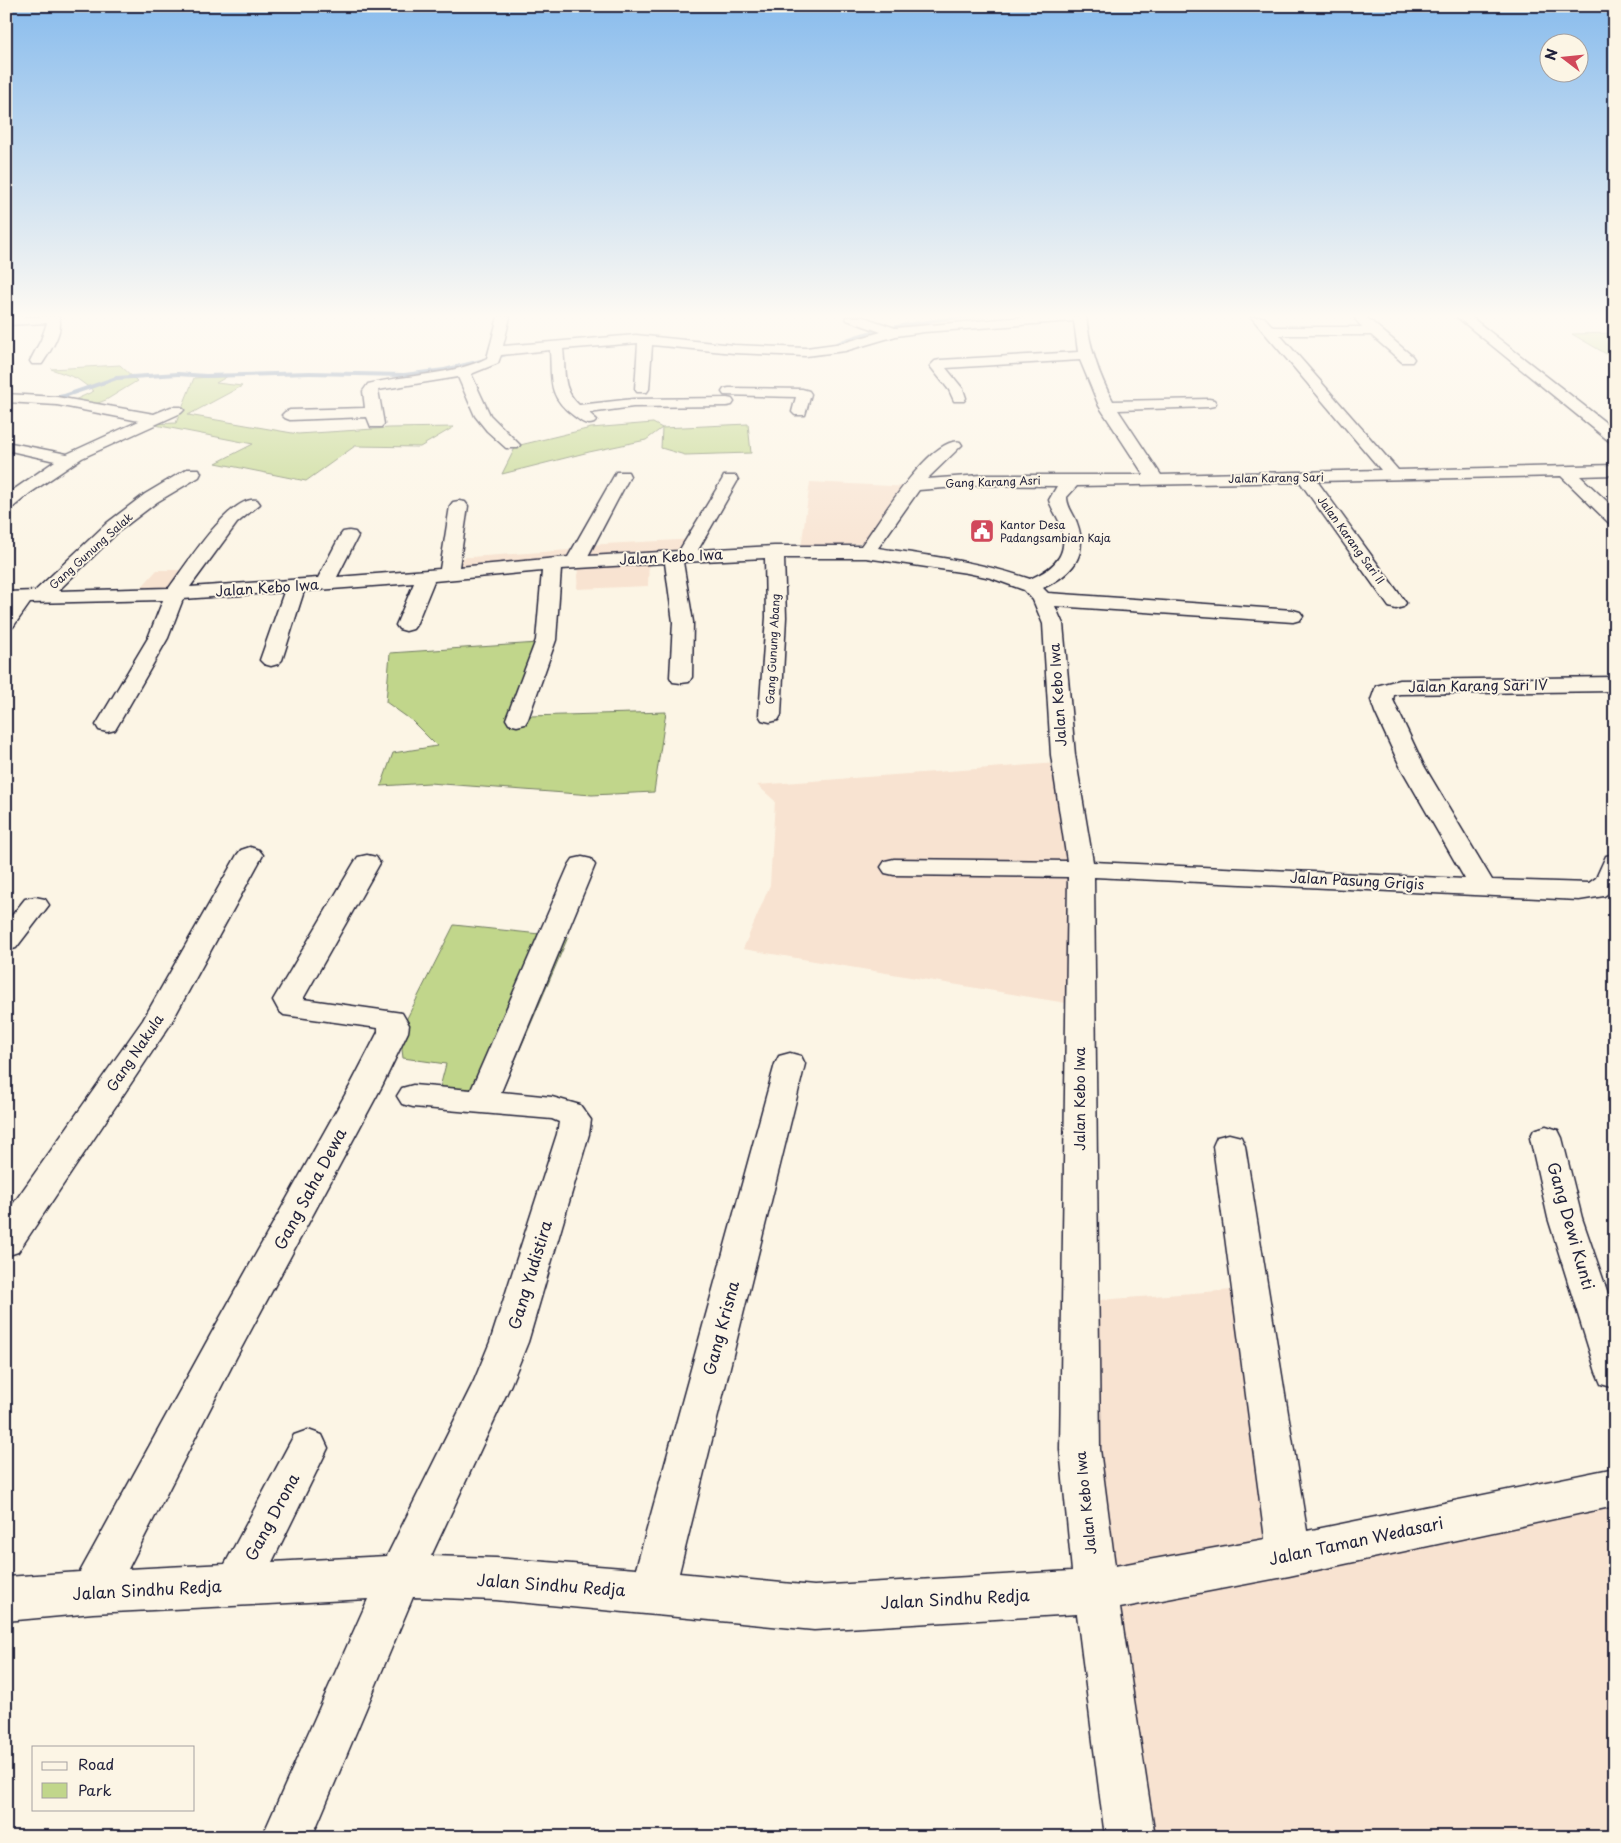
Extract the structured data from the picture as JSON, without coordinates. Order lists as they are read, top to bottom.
{
  "streets": {
    "street": [
      "Jalan Karang Sari",
      "Gang Karang Asri",
      "Jalan Karang Sari II",
      "Gang Gunung Salak",
      "Jalan Kebo Iwa",
      "Gang Gunung Abang",
      "Jalan Karang Sari IV",
      "Jalan Pasung Grigis",
      "Gang Nakula",
      "Gang Saha Dewa",
      "Gang Dewi Kunti",
      "Gang Yudistira",
      "Gang Krisna",
      "Gang Drona",
      "Jalan Taman Wedasari",
      "Jalan Sindhu Redja"
    ]
  },
  "crossings": [
    ["Jalan Karang Sari", "Gang Karang Asri"],
    ["Jalan Karang Sari", "Jalan Karang Sari II"],
    ["Gang Karang Asri", "Jalan Kebo Iwa"],
    ["Gang Gunung Salak", "Jalan Kebo Iwa"],
    ["Jalan Kebo Iwa", "Gang Gunung Abang"],
    ["Jalan Kebo Iwa", "Jalan Pasung Grigis"],
    ["Jalan Kebo Iwa", "Jalan Taman Wedasari"],
    ["Jalan Kebo Iwa", "Jalan Sindhu Redja"],
    ["Jalan Karang Sari IV", "Jalan Pasung Grigis"],
    ["Gang Saha Dewa", "Jalan Sindhu Redja"],
    ["Gang Yudistira", "Jalan Sindhu Redja"],
    ["Gang Krisna", "Jalan Sindhu Redja"],
    ["Gang Drona", "Jalan Sindhu Redja"],
    ["Jalan Taman Wedasari", "Jalan Sindhu Redja"]
  ],
  "places": {
    "public building": ["Kantor Desa Padangsambian Kaja"]
  },
  "legend": ["Road", "Park"],
  "north": "left"
}
